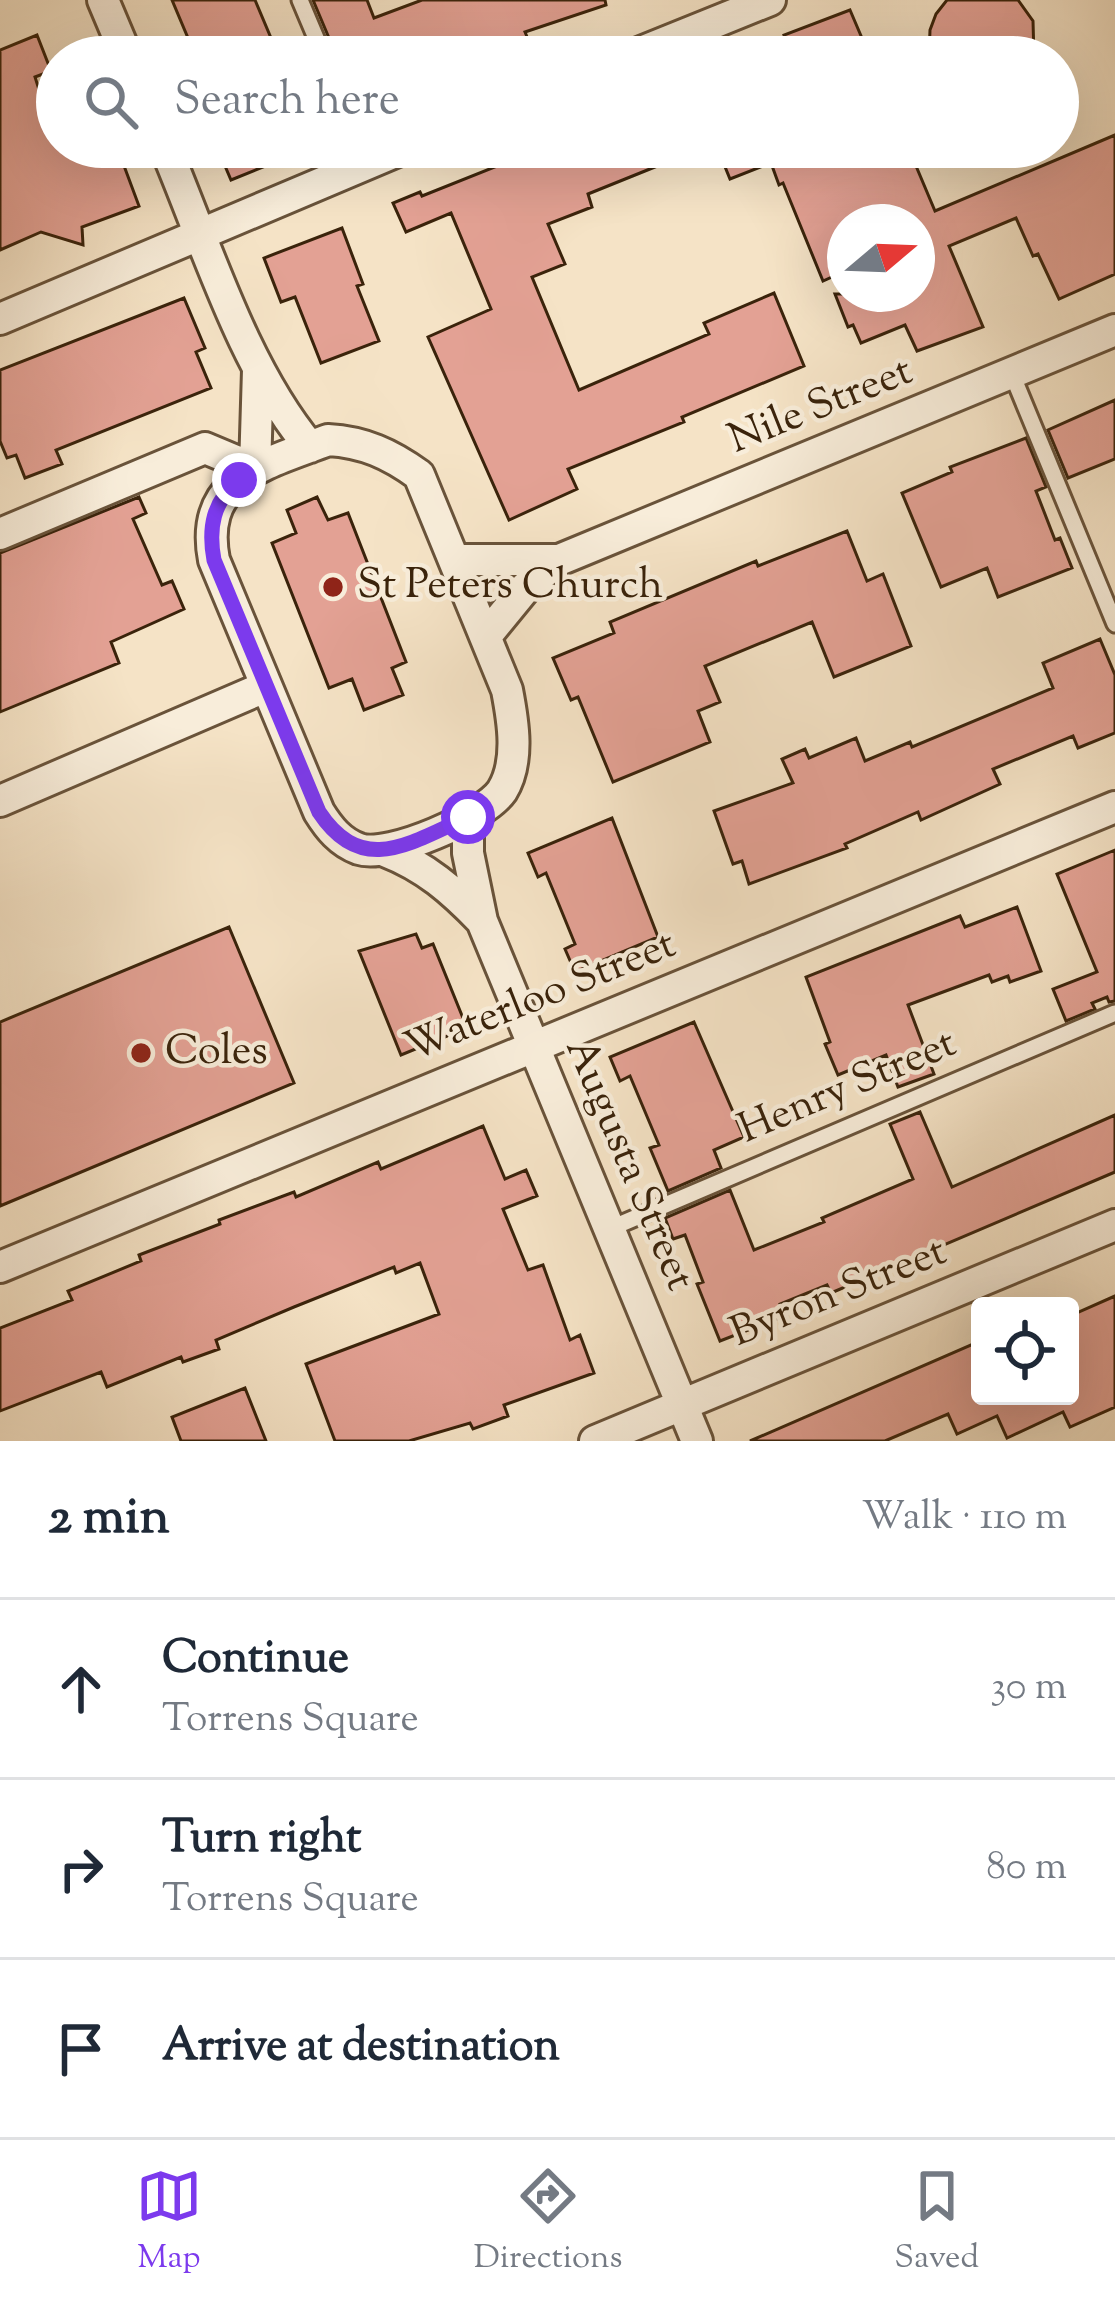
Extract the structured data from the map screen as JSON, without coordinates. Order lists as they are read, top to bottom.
{
  "streets": {
    "street": [
      "Nile Street",
      "Waterloo Street",
      "Augusta Street",
      "Byron Street"
    ],
    "lane": ["Henry Street"]
  },
  "crossings": [
    ["Waterloo Street", "Augusta Street"],
    ["Henry Street", "Augusta Street"],
    ["Augusta Street", "Byron Street"]
  ],
  "places": ["St Peters Church", "Coles"],
  "north": "right",
  "page": {
    "search": "Search here",
    "heading": ["2 min", "Walk · 110 m"],
    "list": [
      ["Continue", "Torrens Square", "30 m"],
      ["Turn right", "Torrens Square", "80 m"],
      "Arrive at destination"
    ],
    "nav": ["Map", "Directions", "Saved"]
  }
}
